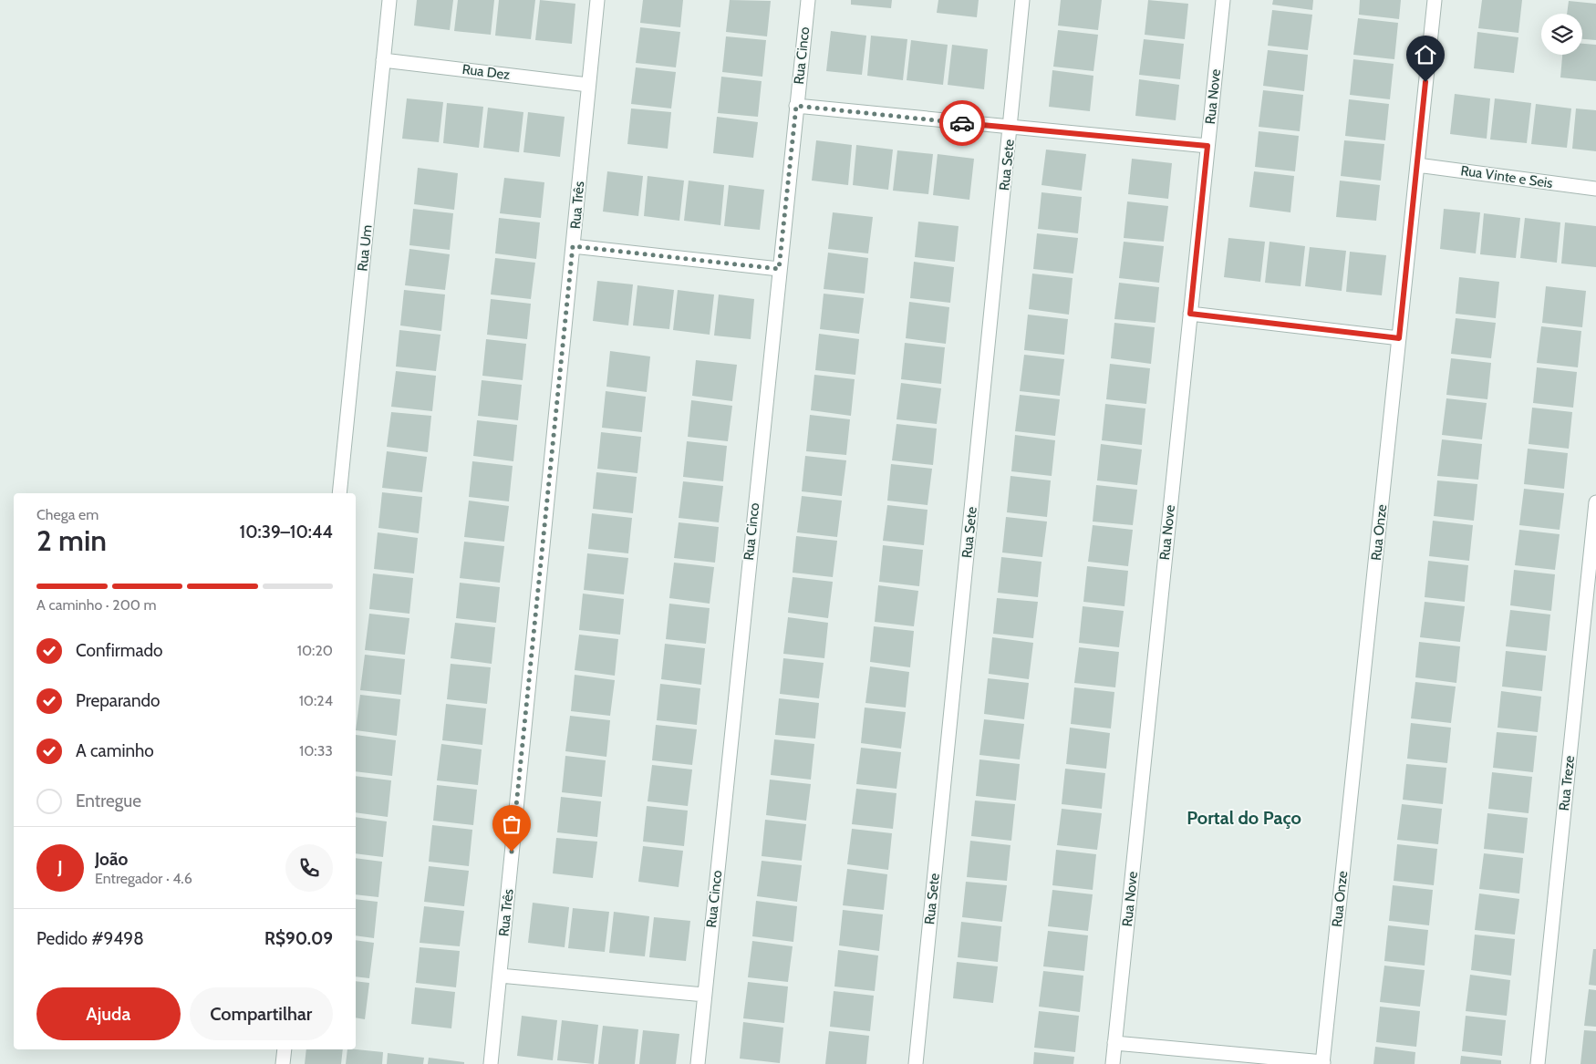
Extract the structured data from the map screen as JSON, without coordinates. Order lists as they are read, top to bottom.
{
  "streets": {
    "street": [
      "Rua Cinco",
      "Rua Dez",
      "Rua Nove",
      "Rua Sete",
      "Rua Vinte e Seis",
      "Rua Três",
      "Rua Um",
      "Rua Onze",
      "Rua Treze"
    ]
  },
  "crossings": [
    ["Rua Dez", "Rua Três"],
    ["Rua Dez", "Rua Um"],
    ["Rua Vinte e Seis", "Rua Onze"]
  ],
  "districts": ["Portal do Paço"],
  "page": {
    "heading": ["2 min", "Chega em", "10:39–10:44"],
    "panel": [
      "João",
      "Entregador · 4.6",
      "Pedido #9498",
      "R$90.09"
    ],
    "bar": "A caminho · 200 m",
    "list": [
      ["Confirmado", "10:20"],
      ["Preparando", "10:24"],
      ["A caminho", "10:33"],
      "Entregue"
    ],
    "round": "J",
    "buttons": ["Ajuda", "Compartilhar"]
  }
}
